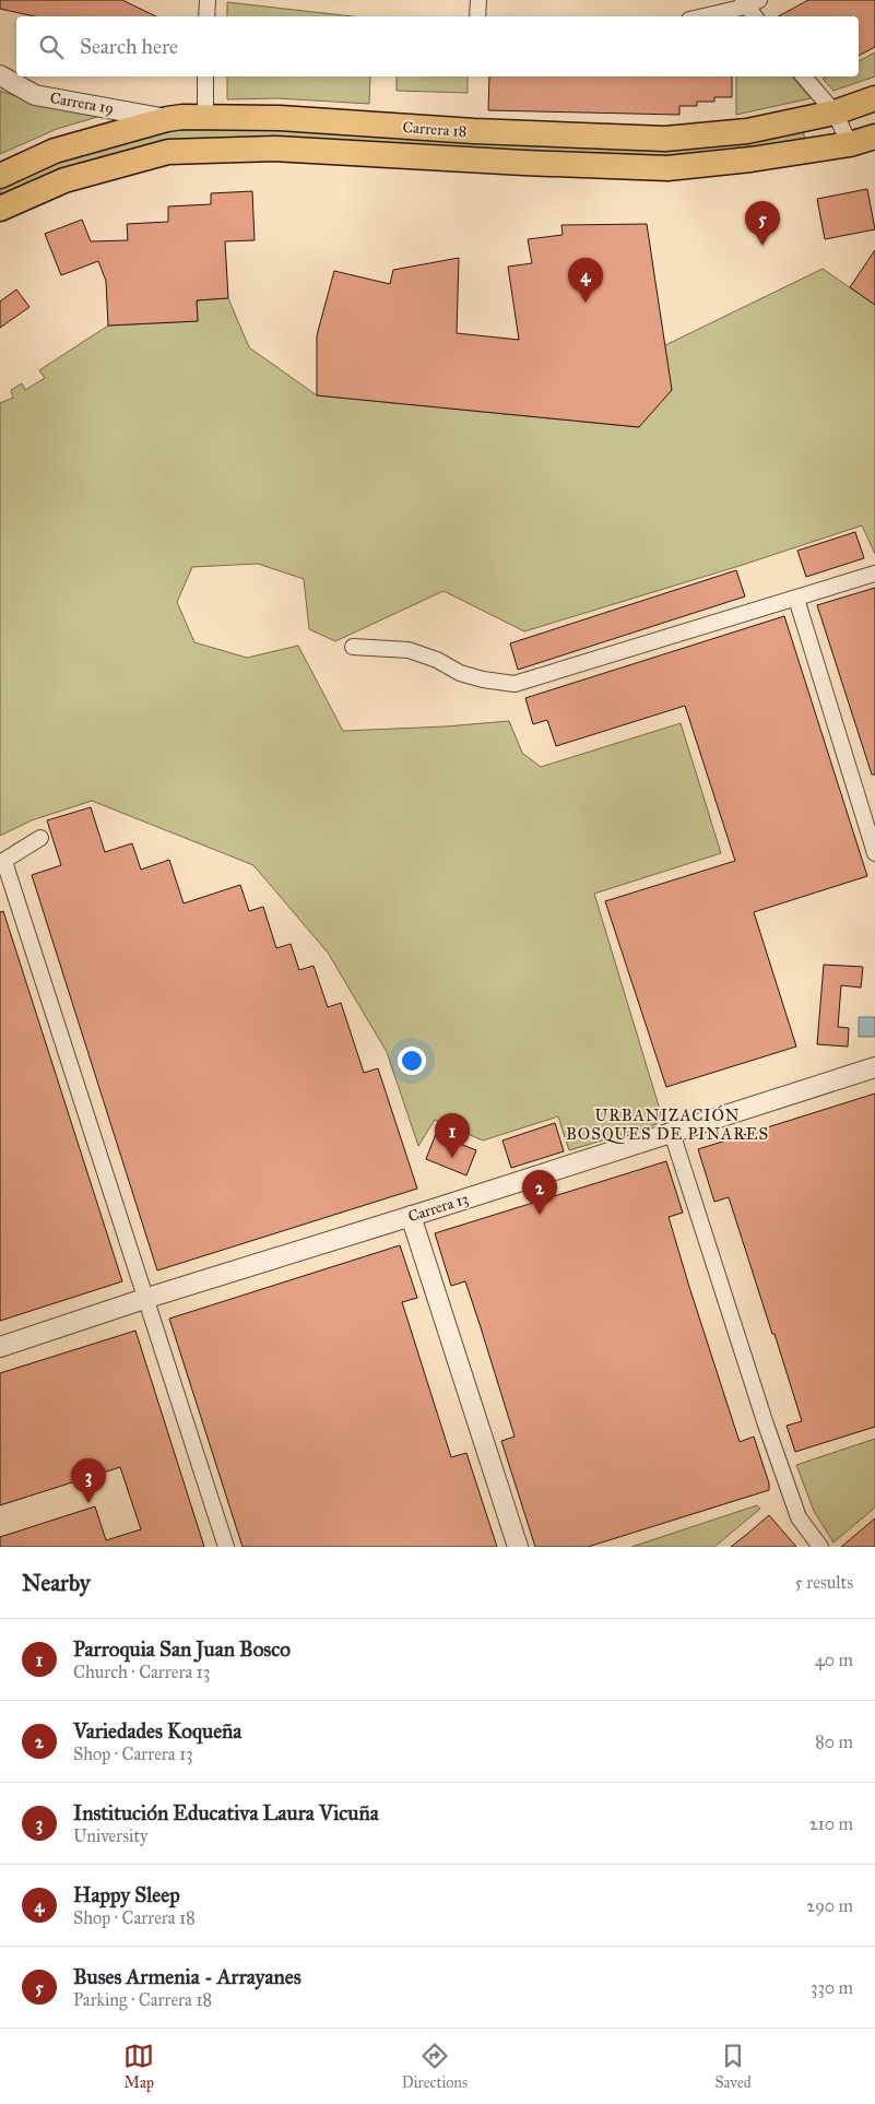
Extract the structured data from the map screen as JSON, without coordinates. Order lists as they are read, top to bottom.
{
  "streets": {
    "main road": ["Carrera 18"],
    "street": ["Carrera 19", "Carrera 13"]
  },
  "crossings": [
    ["Carrera 19", "Carrera 18"]
  ],
  "districts": ["URBANIZACIÓN BOSQUES DE PINARES"],
  "page": {
    "search": "Search here",
    "pins": [
      "5",
      "4",
      "1",
      "2",
      "3"
    ],
    "heading": ["Nearby", "5 results"],
    "list": [
      {
        "mark": "1",
        "name": "Parroquia San Juan Bosco",
        "note": "Church · Carrera 13",
        "value": "40 m"
      },
      {
        "mark": "2",
        "name": "Variedades Koqueña",
        "note": "Shop · Carrera 13",
        "value": "80 m"
      },
      {
        "mark": "3",
        "name": "Institución Educativa Laura Vicuña",
        "note": "University",
        "value": "210 m"
      },
      {
        "mark": "4",
        "name": "Happy Sleep",
        "note": "Shop · Carrera 18",
        "value": "290 m"
      },
      {
        "mark": "5",
        "name": "Buses Armenia - Arrayanes",
        "note": "Parking · Carrera 18",
        "value": "330 m"
      }
    ],
    "nav": ["Map", "Directions", "Saved"]
  }
}
